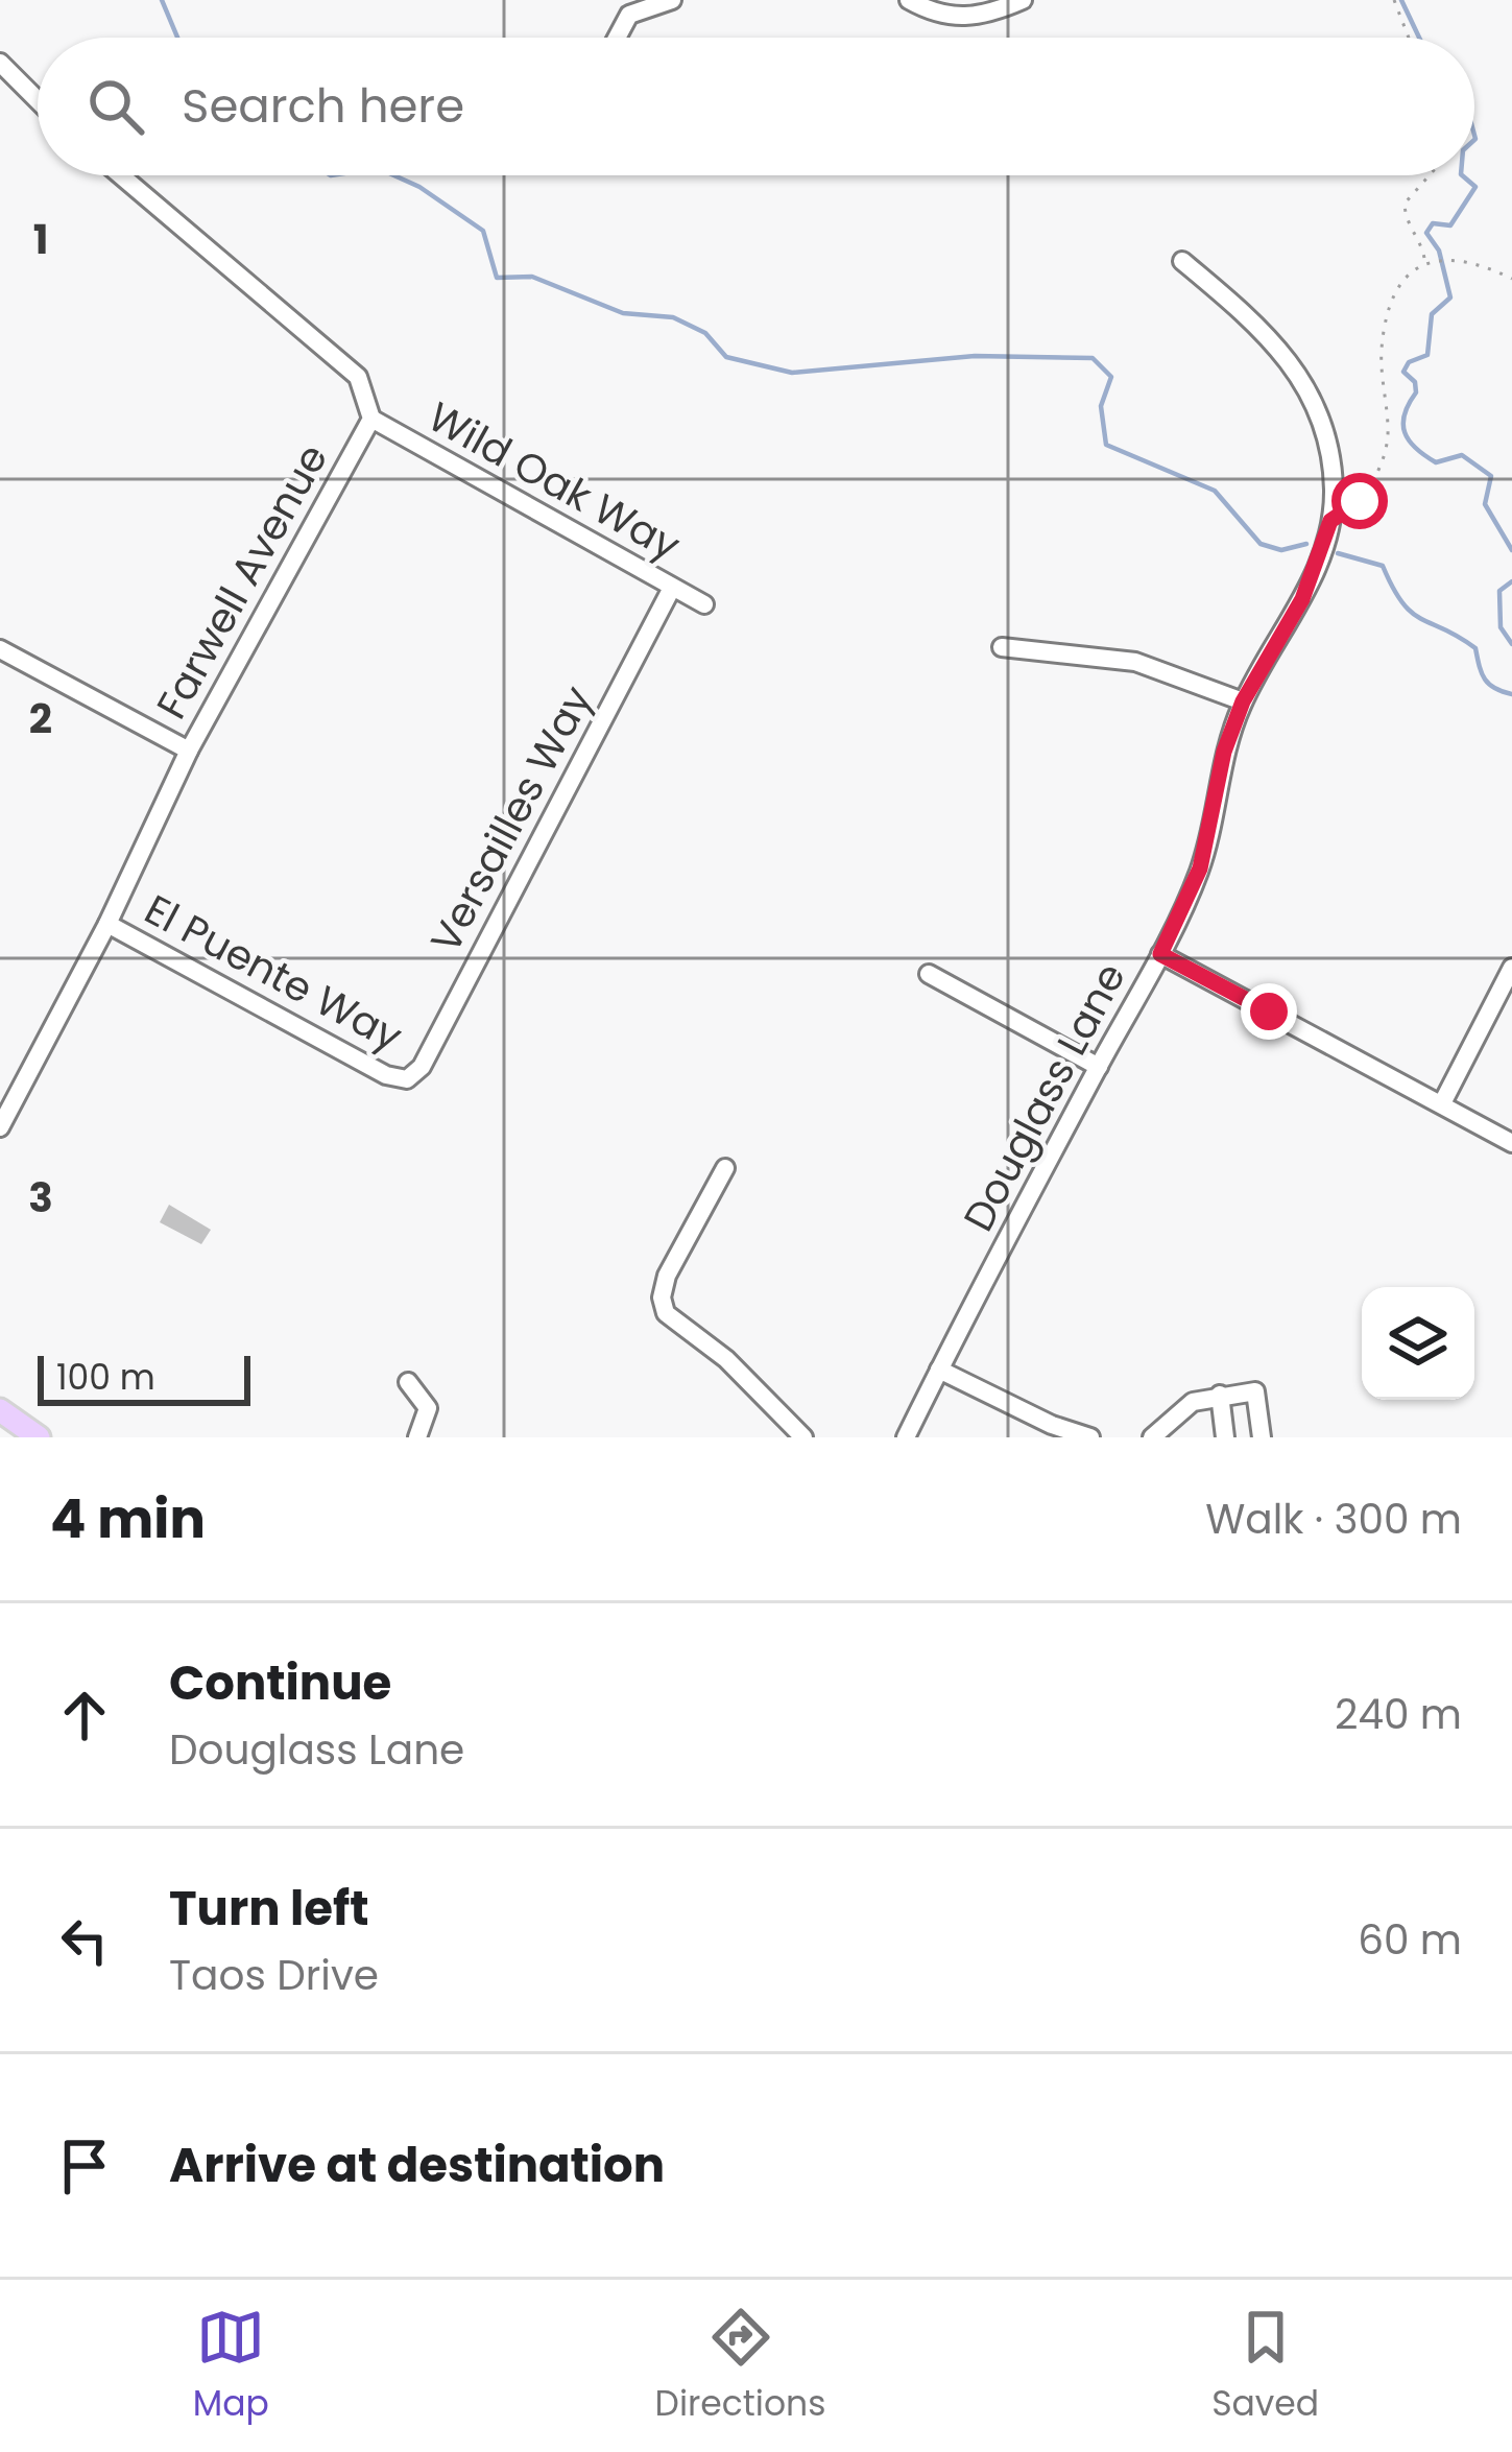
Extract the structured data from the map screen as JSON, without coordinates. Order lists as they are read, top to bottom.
{
  "streets": {
    "street": [
      "Wild Oak Way",
      "Farwell Avenue",
      "Versailles Way",
      "El Puente Way",
      "Douglass Lane"
    ]
  },
  "crossings": [
    ["Wild Oak Way", "Farwell Avenue"],
    ["Wild Oak Way", "Versailles Way"],
    ["Farwell Avenue", "El Puente Way"],
    ["Versailles Way", "El Puente Way"]
  ],
  "scale_bar": "100 m",
  "page": {
    "search": "Search here",
    "scale": "100 m",
    "heading": ["4 min", "Walk · 300 m"],
    "list": [
      ["Continue", "Douglass Lane", "240 m"],
      ["Turn left", "Taos Drive", "60 m"],
      "Arrive at destination"
    ],
    "nav": ["Map", "Directions", "Saved"]
  },
  "grid": {
    "rows": ["1", "2", "3"]
  }
}
